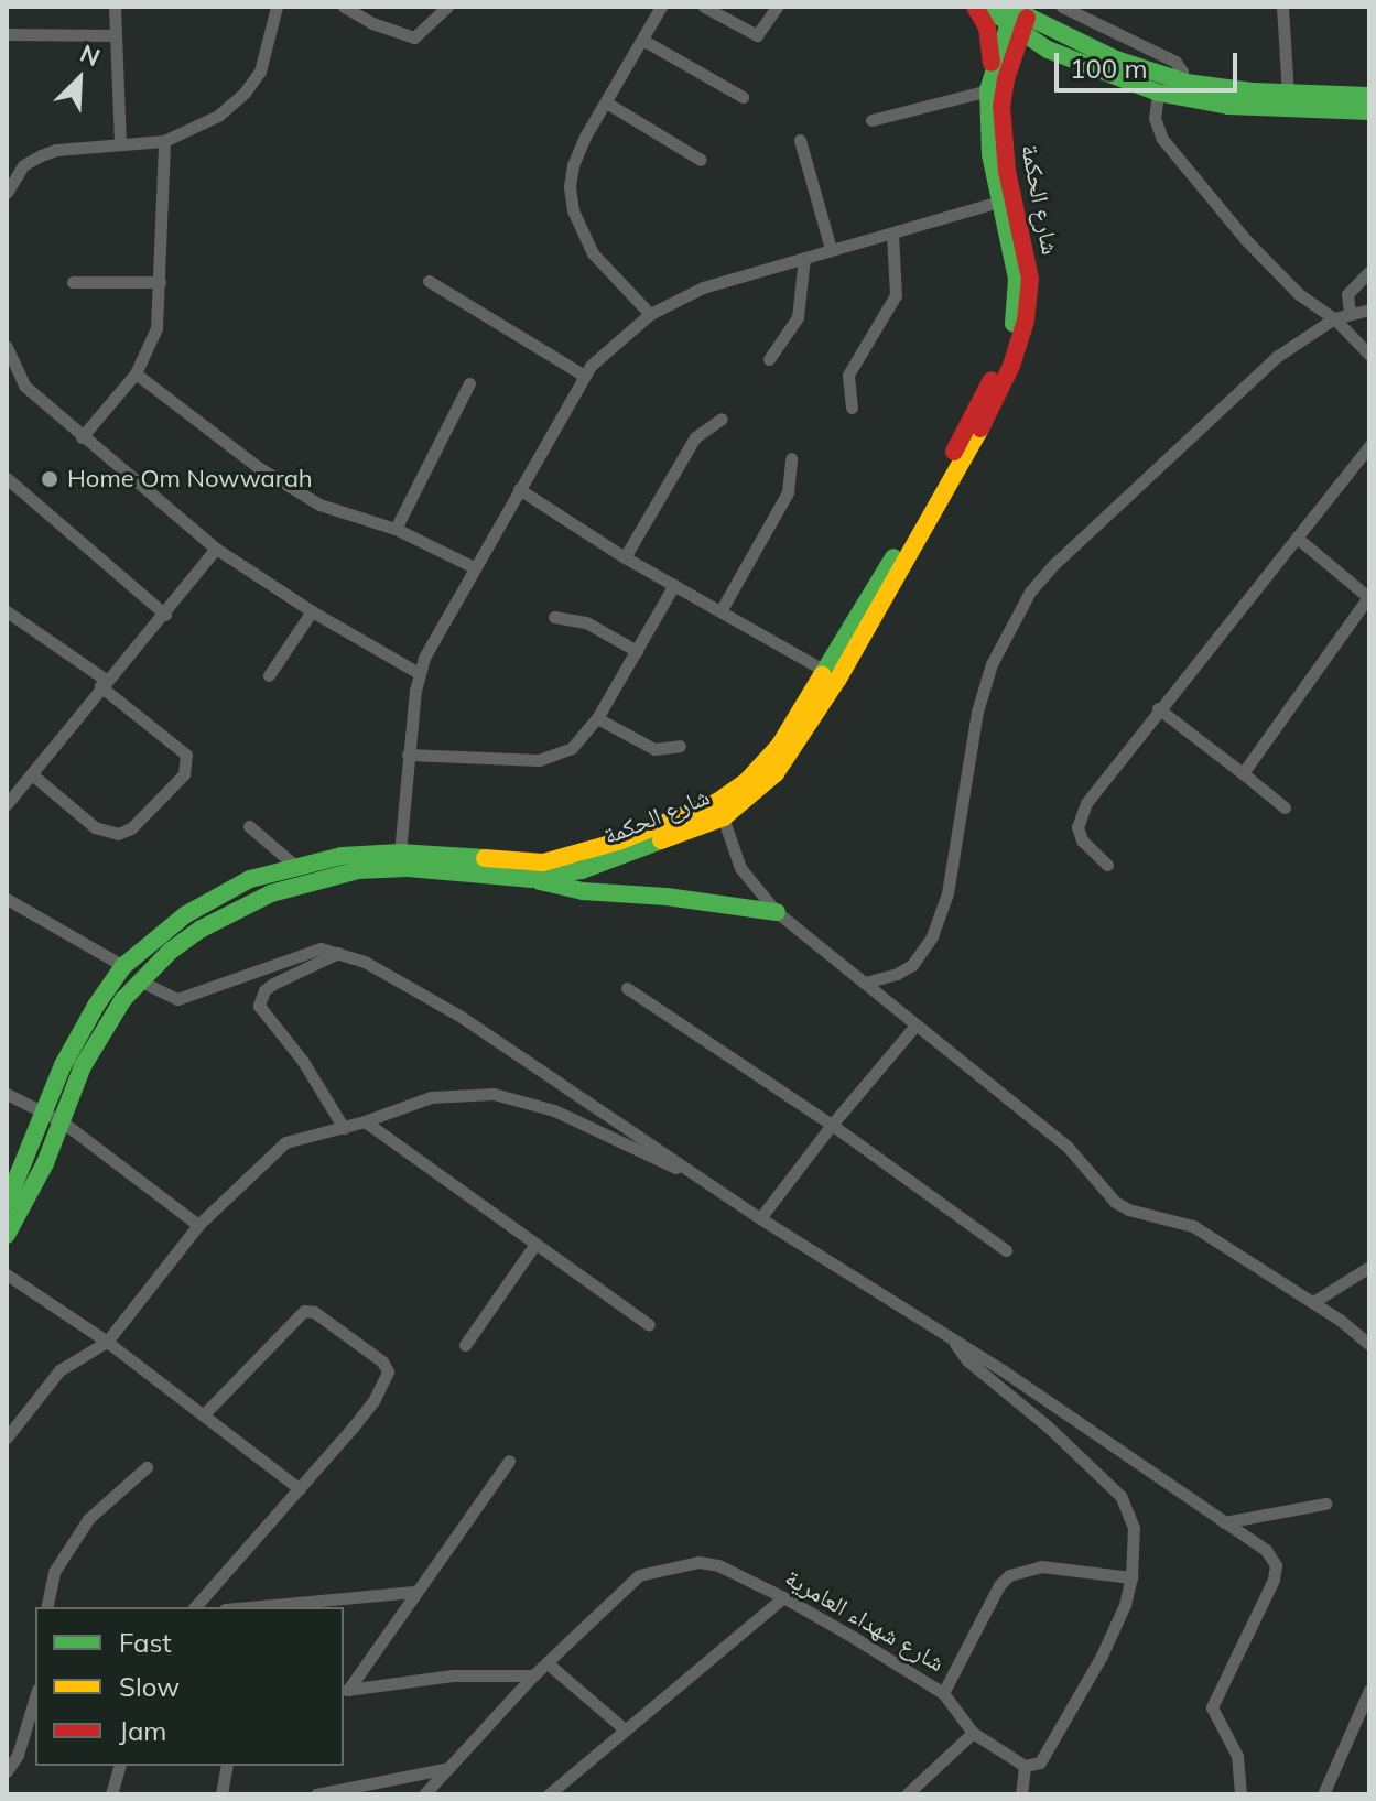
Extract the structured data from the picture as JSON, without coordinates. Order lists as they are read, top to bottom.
{
  "streets": {
    "street": ["شارع الحكمة", "شارع شهداء العامرية"]
  },
  "places": ["Home Om Nowwarah"],
  "legend": ["Fast", "Slow", "Jam"],
  "scale_bar": "100 m",
  "north": "top right"
}
